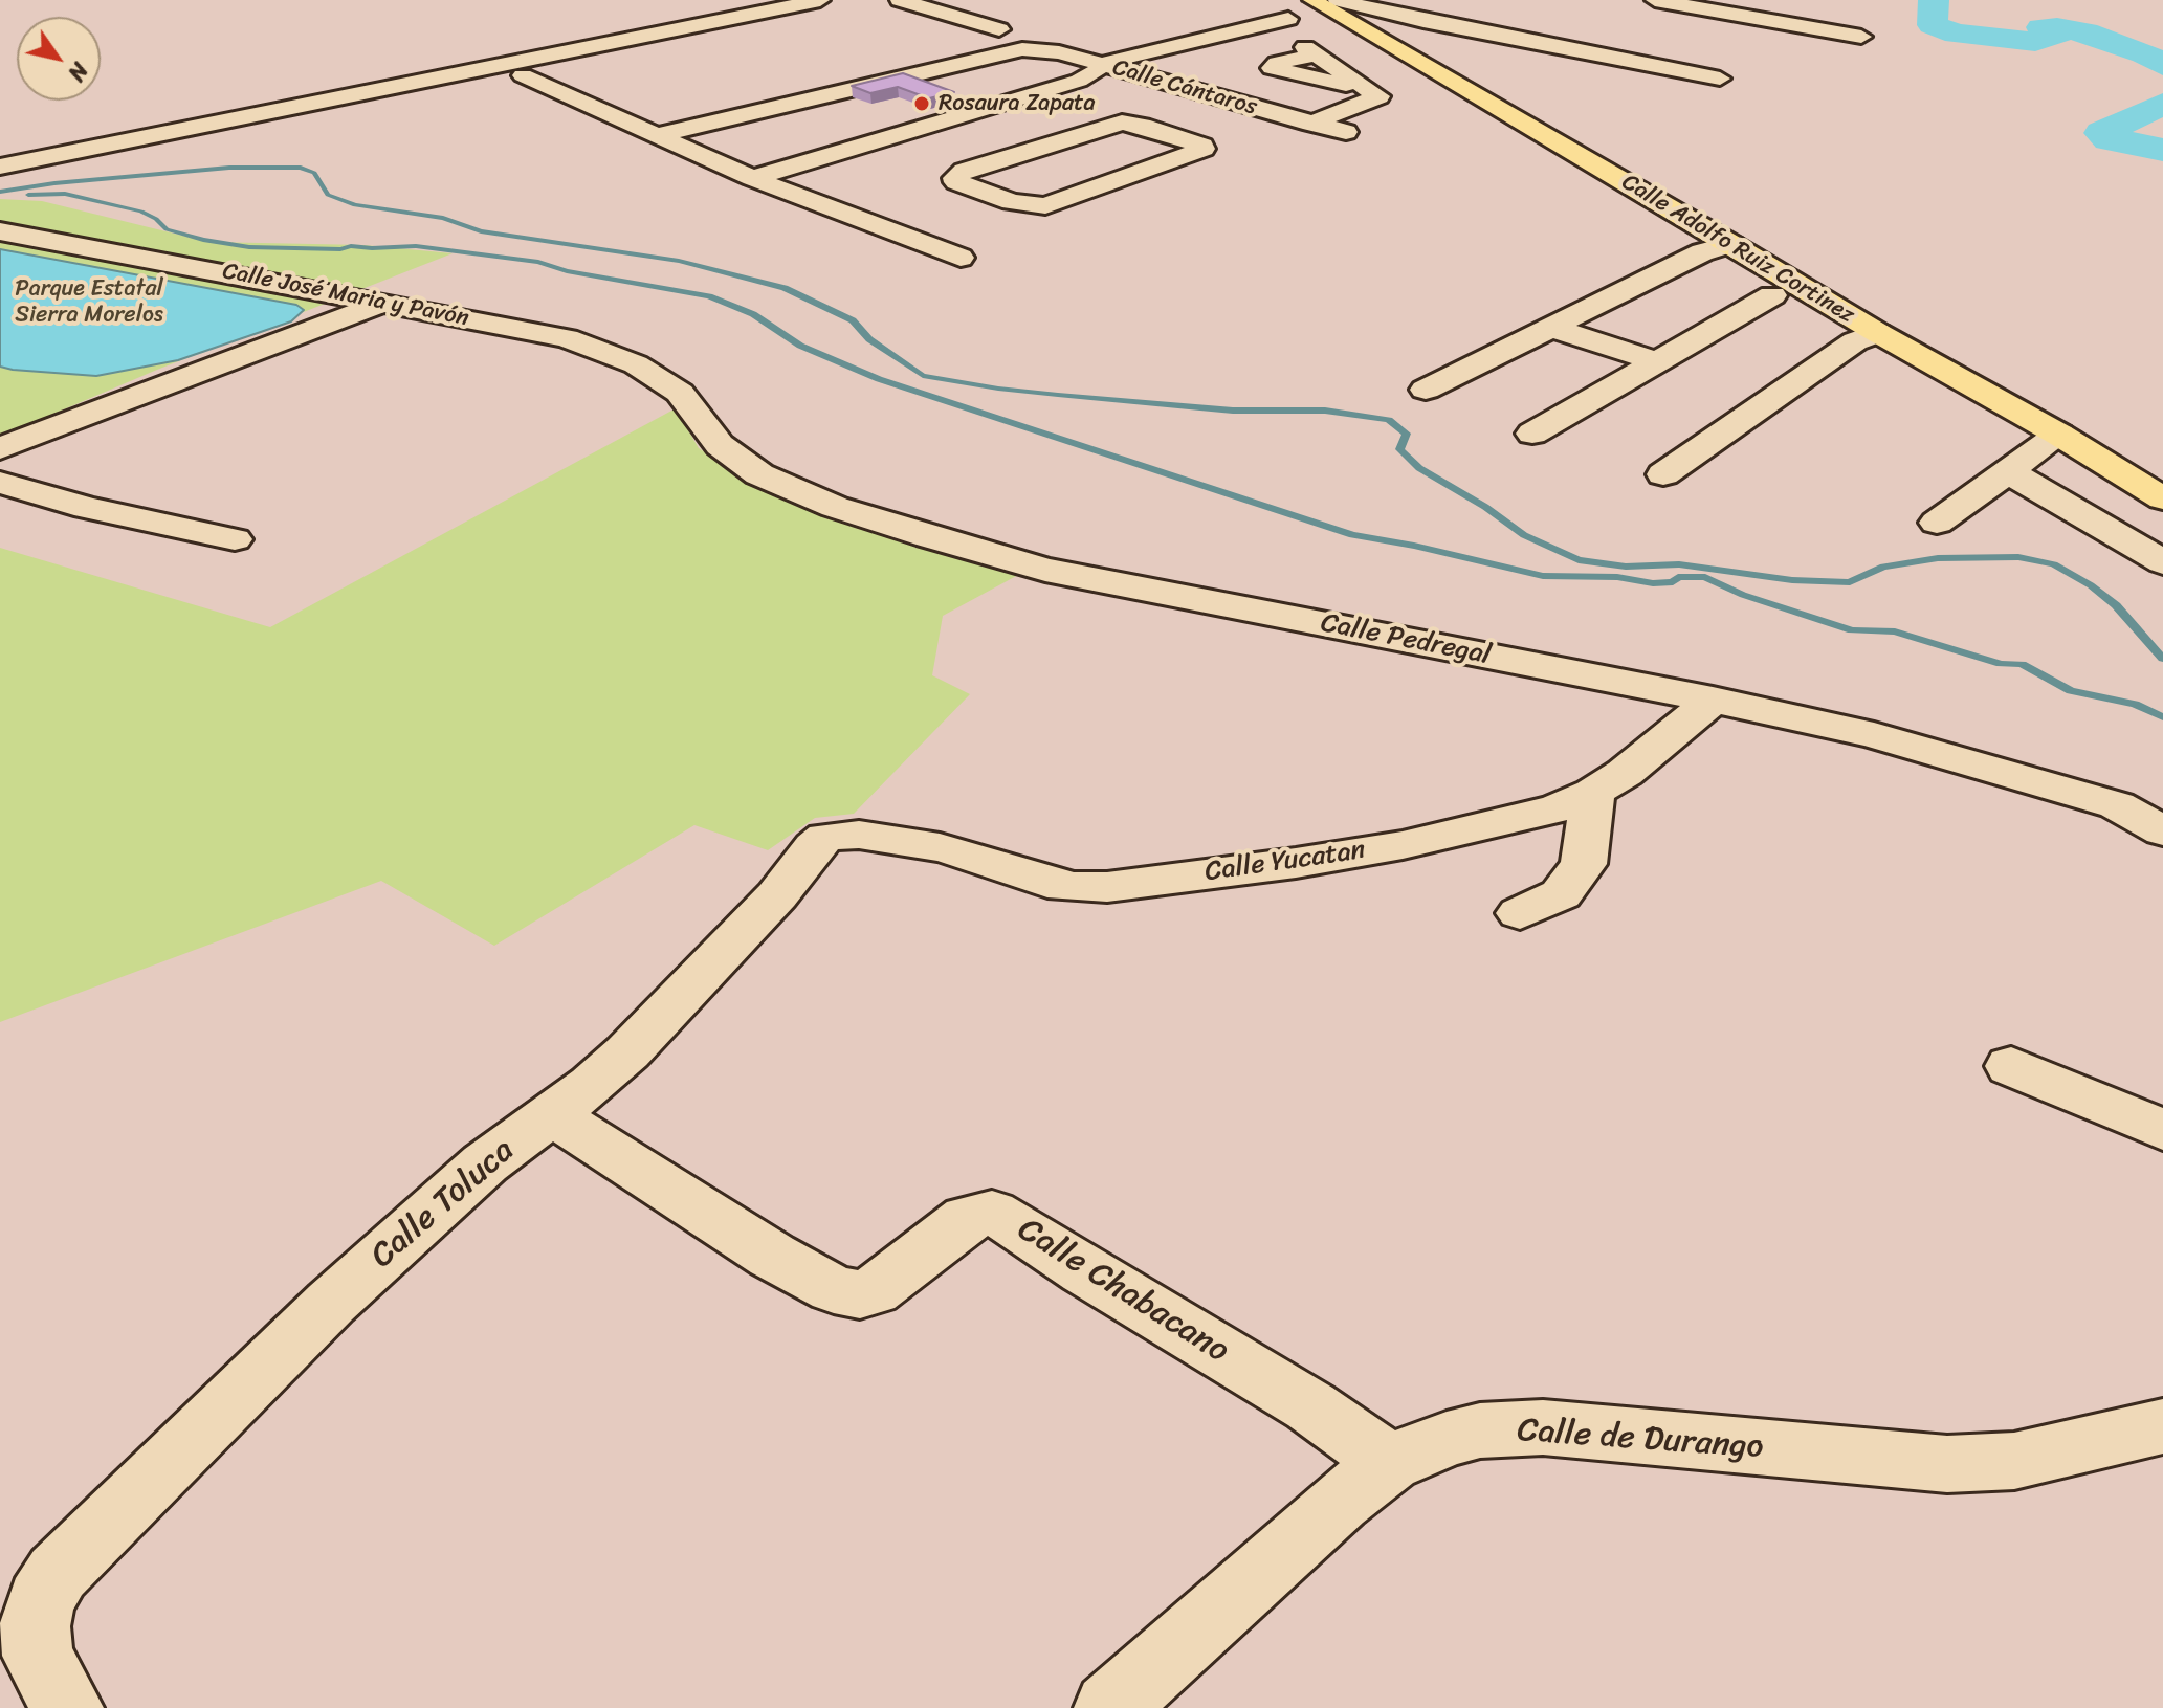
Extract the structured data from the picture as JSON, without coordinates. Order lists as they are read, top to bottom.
{
  "streets": {
    "main road": ["Calle Adolfo Ruiz Cortinez"],
    "street": [
      "Calle Cántaros",
      "Calle José Maria y Pavón",
      "Calle Pedregal",
      "Calle Yucatan",
      "Calle Toluca",
      "Calle Chabacano",
      "Calle de Durango"
    ]
  },
  "crossings": [
    ["Calle José Maria y Pavón", "Calle Pedregal"],
    ["Calle Pedregal", "Calle Yucatan"],
    ["Calle Yucatan", "Calle Toluca"],
    ["Calle Toluca", "Calle Chabacano"],
    ["Calle Chabacano", "Calle de Durango"]
  ],
  "parks": ["Parque Estatal Sierra Morelos"],
  "places": ["Rosaura Zapata"],
  "north": "bottom right"
}
